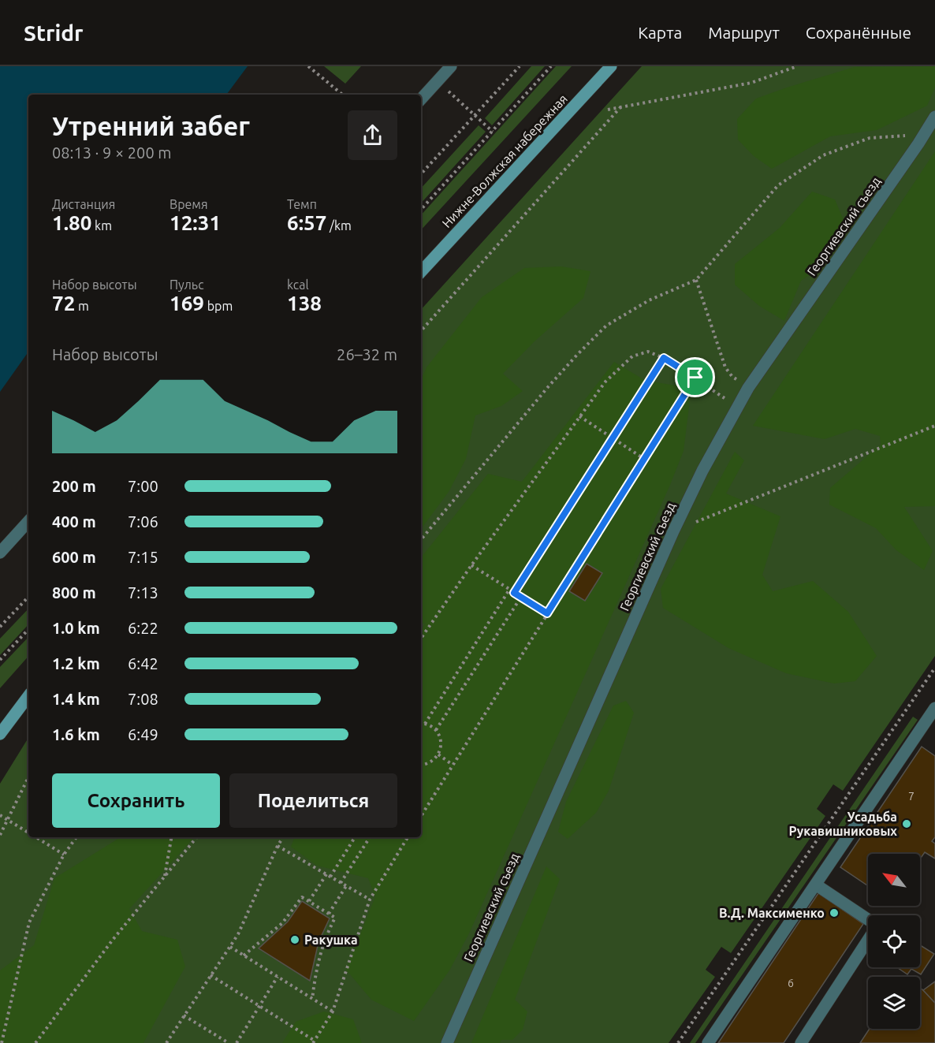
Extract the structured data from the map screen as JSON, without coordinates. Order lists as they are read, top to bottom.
{
  "streets": {
    "main road": ["Нижне-Волжская набережная"],
    "street": ["Георгиевский съезд"]
  },
  "places": ["Усадьба Рукавишниковых", "В.Д. Максименко", "Ракушка"],
  "house_numbers": ["7", "6"],
  "north": "top left",
  "page": {
    "header": "Stridr",
    "nav": ["Карта", "Маршрут", "Сохранённые"],
    "heading": ["Утренний забег", "08:13 · 9 × 200 m"],
    "stats": [
      ["Дистанция", "1.80 km"],
      ["Время", "12:31"],
      ["Темп", "6:57 /km"],
      ["Набор высоты", "72 m"],
      ["Пульс", "169 bpm"],
      ["kcal", "138"]
    ],
    "chart": ["Набор высоты", "26–32 m"],
    "list": [
      {
        "name": "200 m",
        "note": "7:00"
      },
      {
        "name": "400 m",
        "note": "7:06"
      },
      {
        "name": "600 m",
        "note": "7:15"
      },
      {
        "name": "800 m",
        "note": "7:13"
      },
      {
        "name": "1.0 km",
        "note": "6:22"
      },
      {
        "name": "1.2 km",
        "note": "6:42"
      },
      {
        "name": "1.4 km",
        "note": "7:08"
      },
      {
        "name": "1.6 km",
        "note": "6:49"
      }
    ],
    "buttons": ["Сохранить", "Поделиться"]
  }
}
